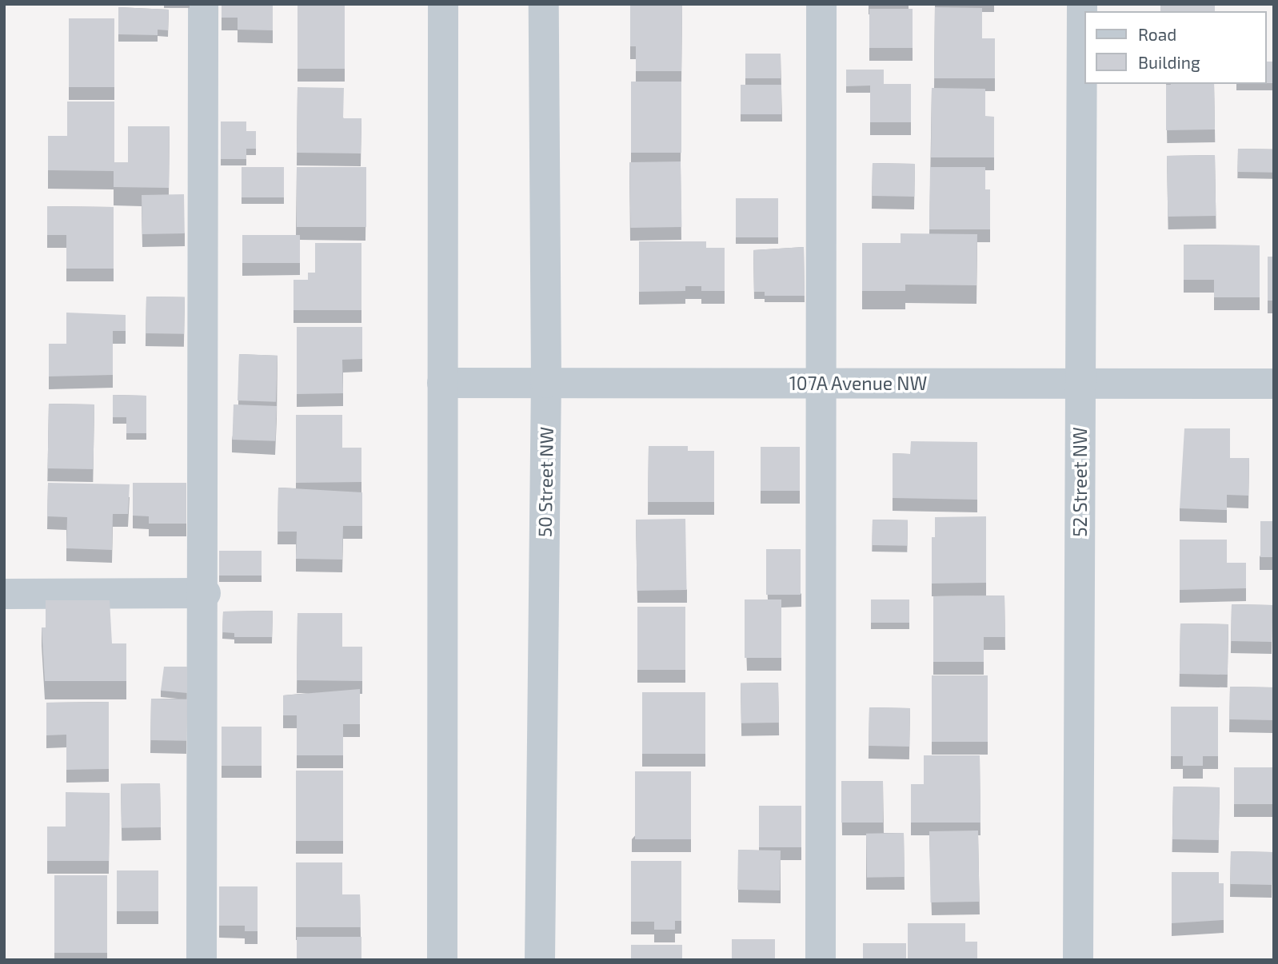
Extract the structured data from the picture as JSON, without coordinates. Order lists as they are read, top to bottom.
{
  "streets": {
    "street": ["107A Avenue NW", "50 Street NW", "52 Street NW"]
  },
  "crossings": [
    ["107A Avenue NW", "50 Street NW"],
    ["107A Avenue NW", "52 Street NW"]
  ],
  "legend": ["Road", "Building"]
}
